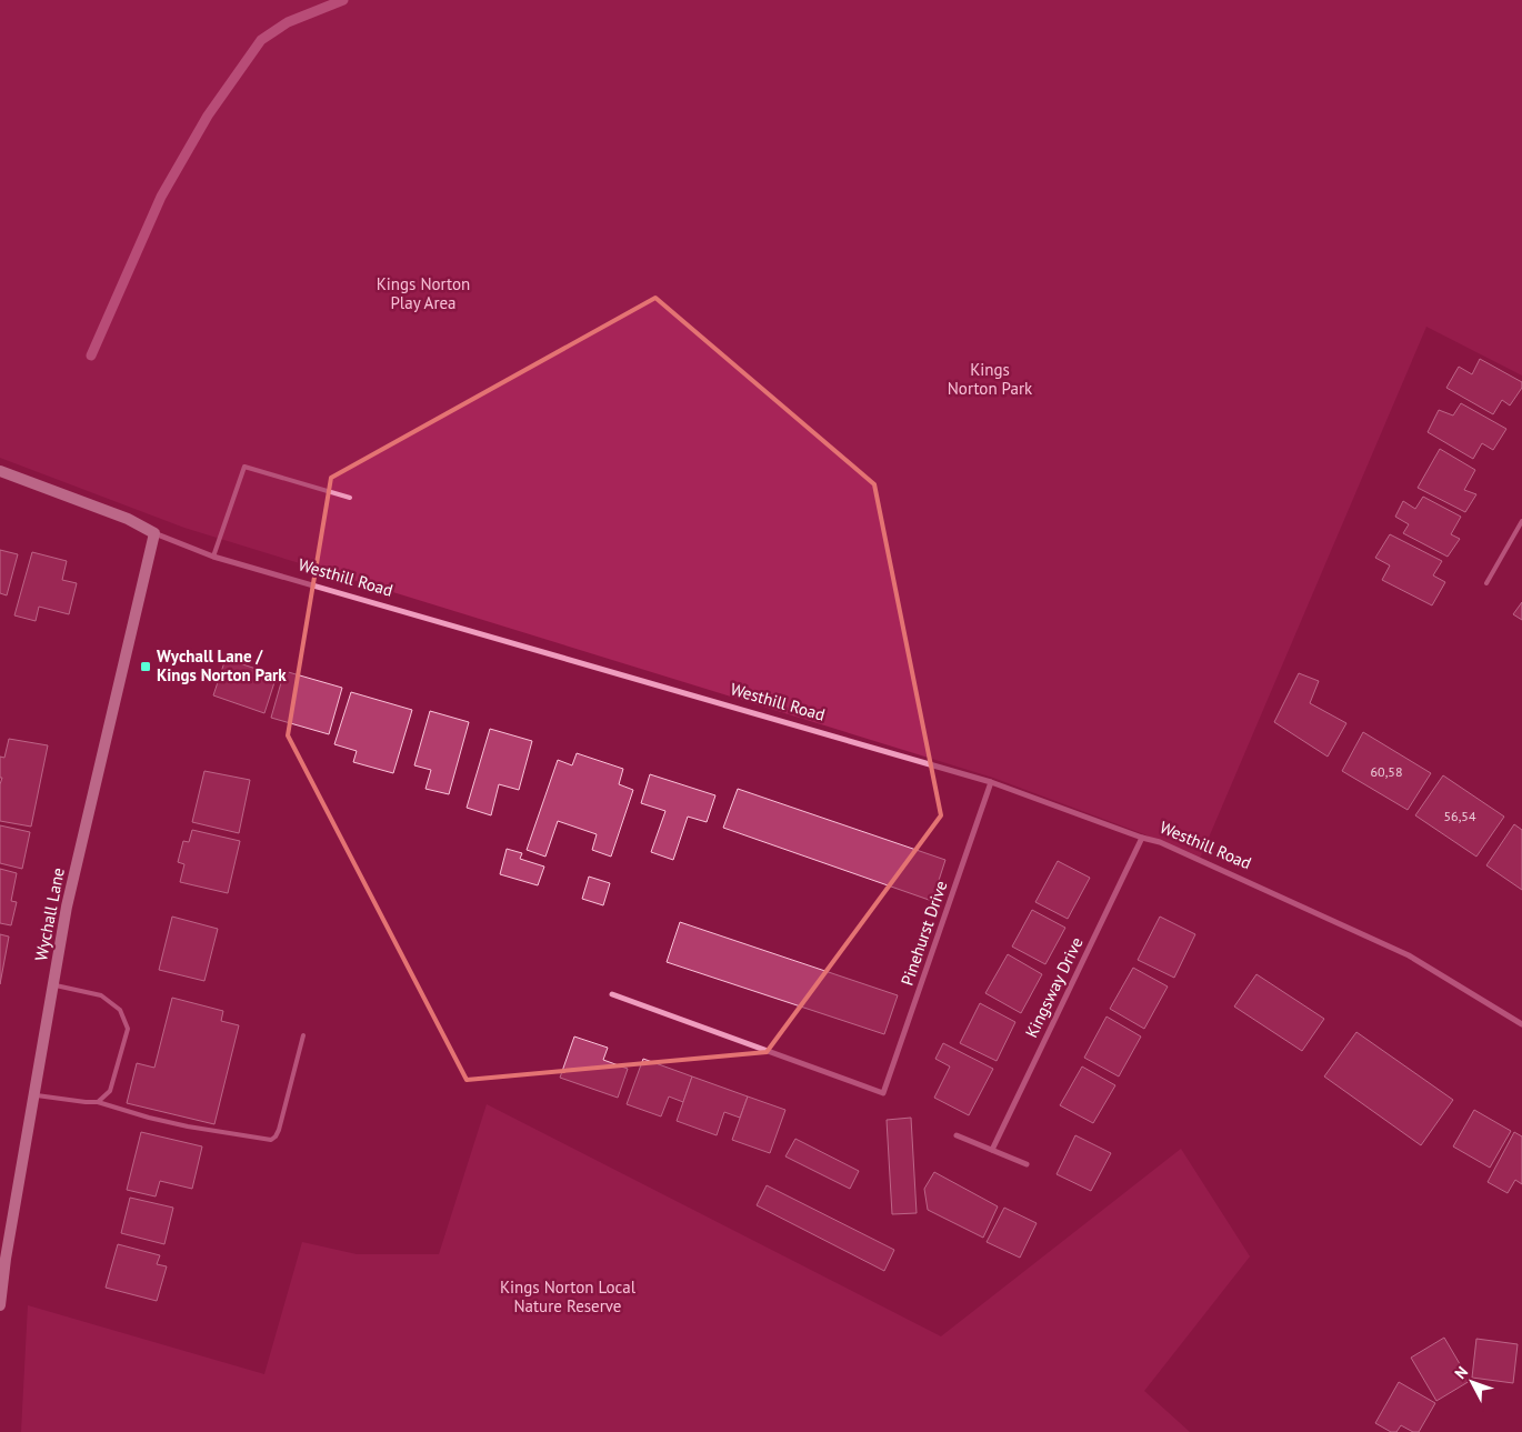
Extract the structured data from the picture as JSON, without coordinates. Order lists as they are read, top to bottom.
{
  "streets": {
    "street": [
      "Westhill Road",
      "Wychall Lane",
      "Pinehurst Drive",
      "Kingsway Drive"
    ]
  },
  "crossings": [
    ["Westhill Road", "Wychall Lane"],
    ["Westhill Road", "Pinehurst Drive"],
    ["Westhill Road", "Kingsway Drive"]
  ],
  "parks": ["Kings Norton Play Area", "Kings Norton Park", "Kings Norton Local Nature Reserve"],
  "places": {
    "transit": ["Wychall Lane / Kings Norton Park"]
  },
  "house_numbers": ["60,58", "56,54"],
  "north": "top left"
}
